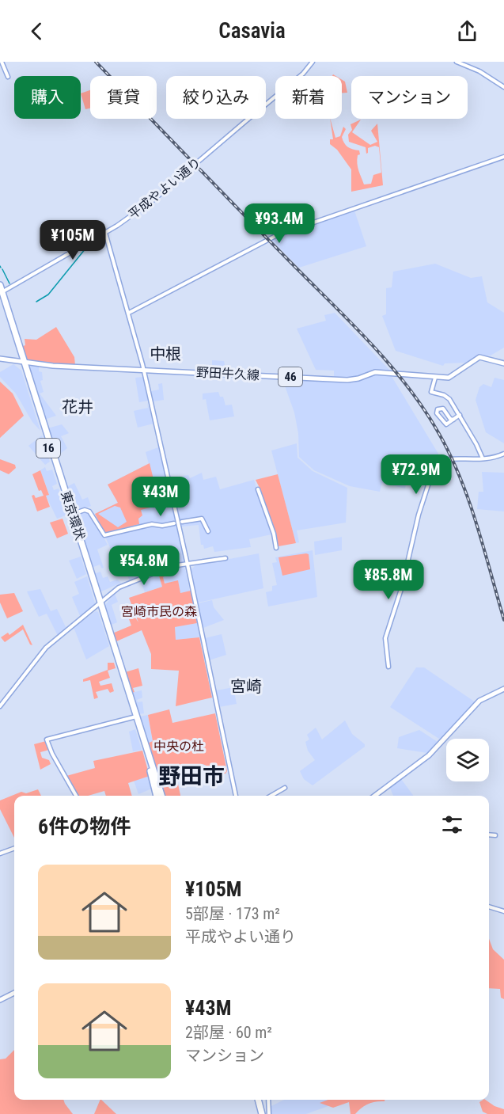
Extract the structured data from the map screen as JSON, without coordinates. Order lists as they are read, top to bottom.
{
  "streets": {
    "highway": ["16", "東京環状"],
    "main road": ["野田牛久線", "46"],
    "street": ["平成やよい通り"]
  },
  "crossings": [
    ["平成やよい通り", "東京環状"],
    ["野田牛久線", "東京環状"]
  ],
  "districts": [
    "中根",
    "花井",
    "宮崎",
    "野田市"
  ],
  "parks": ["宮崎市民の森", "中央の杜"],
  "page": {
    "header": "Casavia",
    "chip": [
      "購入",
      "賃貸",
      "絞り込み",
      "新着",
      "マンション"
    ],
    "price": [
      "¥93.4M",
      "¥105M",
      "¥72.9M",
      "¥43M",
      "¥54.8M",
      "¥85.8M"
    ],
    "heading": "6件の物件",
    "list": [
      {
        "name": "¥105M",
        "note": "5部屋 · 173 m² · 平成やよい通り"
      },
      {
        "name": "¥43M",
        "note": "2部屋 · 60 m² · マンション"
      }
    ]
  }
}
